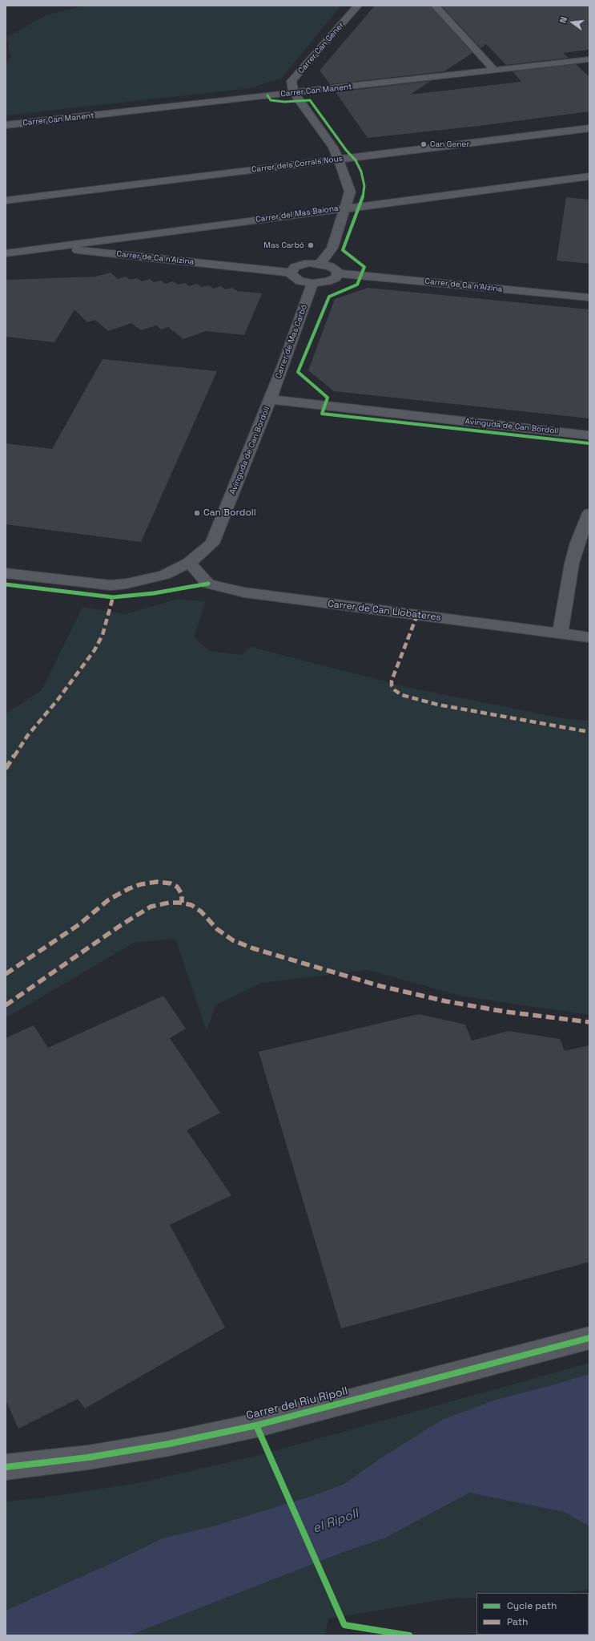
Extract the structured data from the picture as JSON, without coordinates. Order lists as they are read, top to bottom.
{
  "streets": {
    "street": [
      "Carrer Can Gener",
      "Carrer Can Manent",
      "Carrer dels Corrals Nous",
      "Carrer del Mas Baiona",
      "Carrer de Ca n'Alzina",
      "Carrer de Mas Carbó",
      "Avinguda de Can Bordoll",
      "Carrer de Can Llobateres",
      "Carrer del Riu Ripoll"
    ]
  },
  "crossings": [
    ["Carrer Can Gener", "Carrer Can Manent"],
    ["Carrer del Mas Baiona", "Carrer de Ca n'Alzina"],
    ["Carrer de Mas Carbó", "Avinguda de Can Bordoll"],
    ["Avinguda de Can Bordoll", "Carrer de Can Llobateres"]
  ],
  "water": ["el Ripoll"],
  "places": ["Can Gener", "Mas Carbó", "Can Bordoll"],
  "legend": ["Cycle path", "Path"],
  "north": "left"
}
